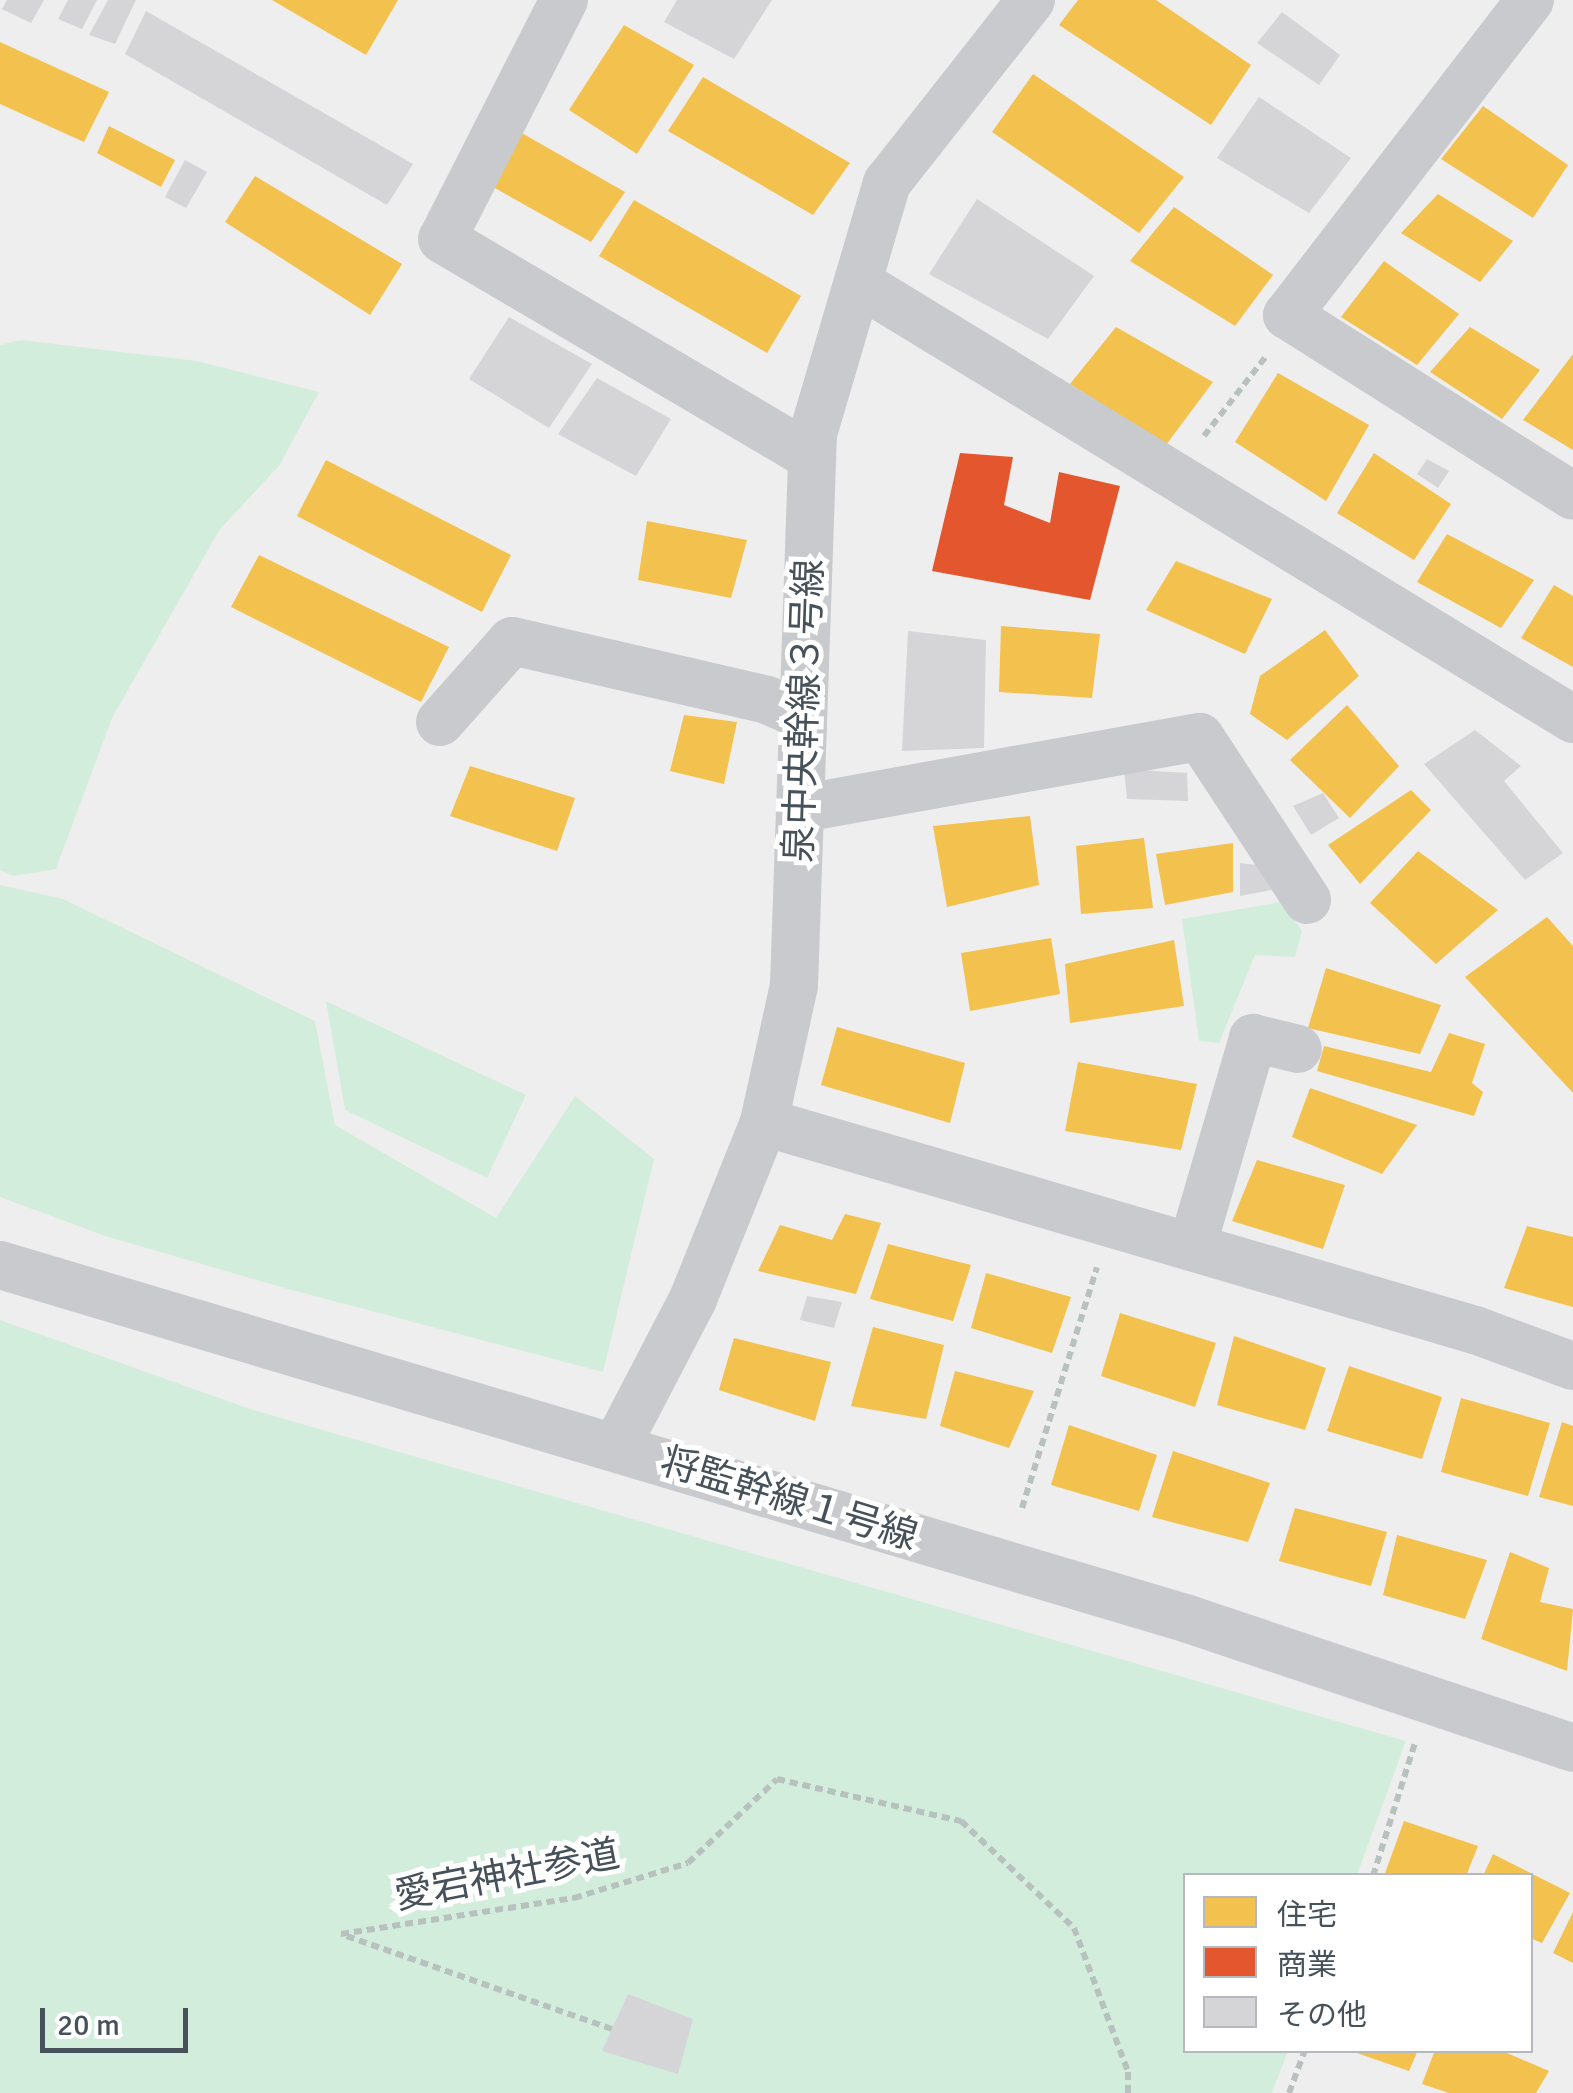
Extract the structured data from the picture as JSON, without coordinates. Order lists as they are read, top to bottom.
{
  "streets": {
    "street": ["泉中央幹線３号線", "将監幹線１号線"],
    "path": ["愛宕神社参道"]
  },
  "crossings": [
    ["泉中央幹線３号線", "将監幹線１号線"]
  ],
  "legend": ["住宅", "商業", "その他"],
  "scale_bar": "20 m"
}
